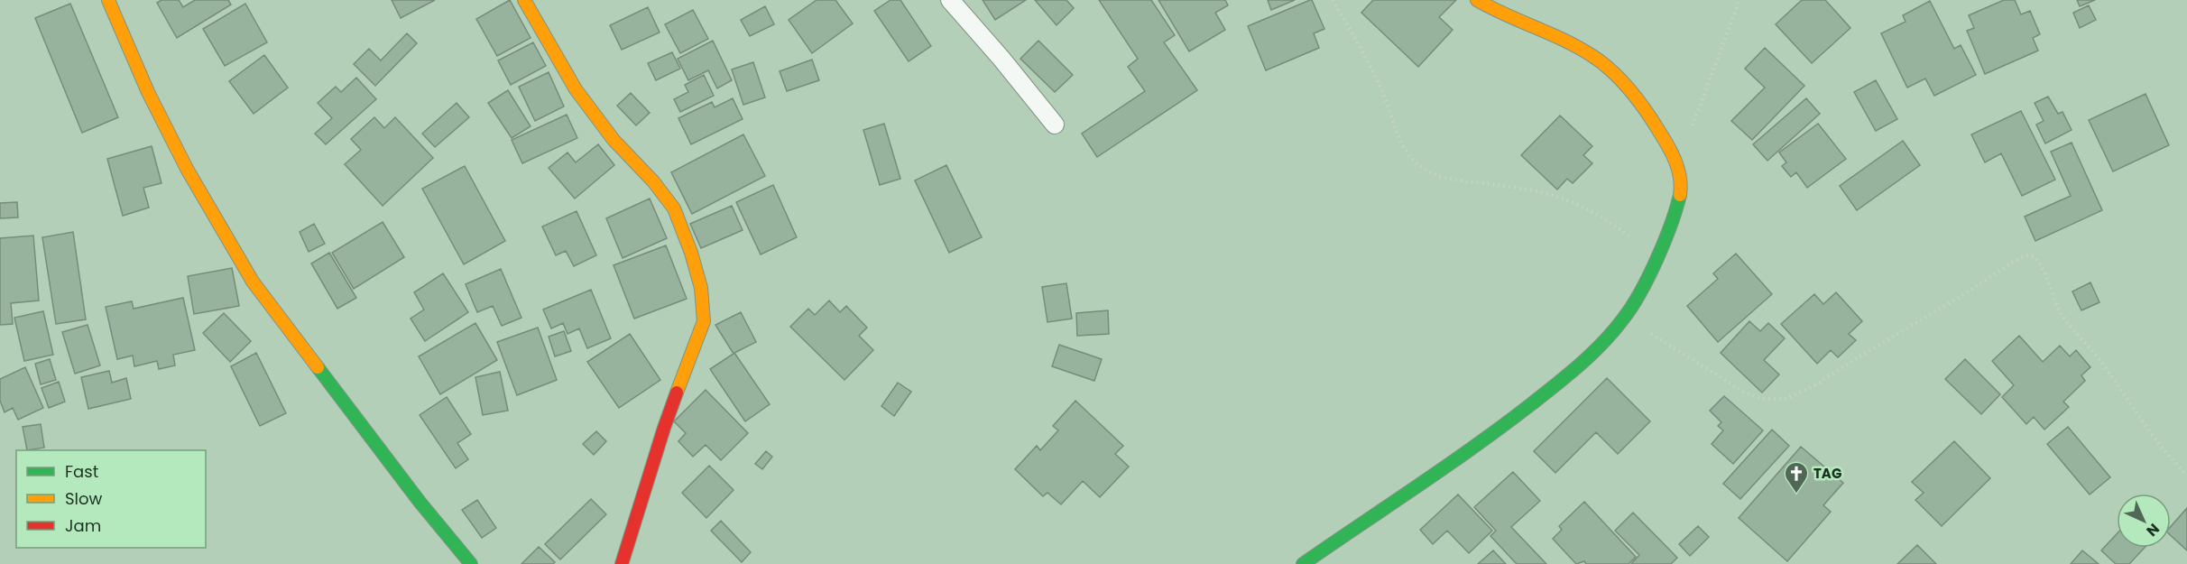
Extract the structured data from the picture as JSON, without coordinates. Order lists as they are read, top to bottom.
{
  "places": {
    "church": ["TAG"]
  },
  "legend": ["Fast", "Slow", "Jam"],
  "north": "bottom right"
}
